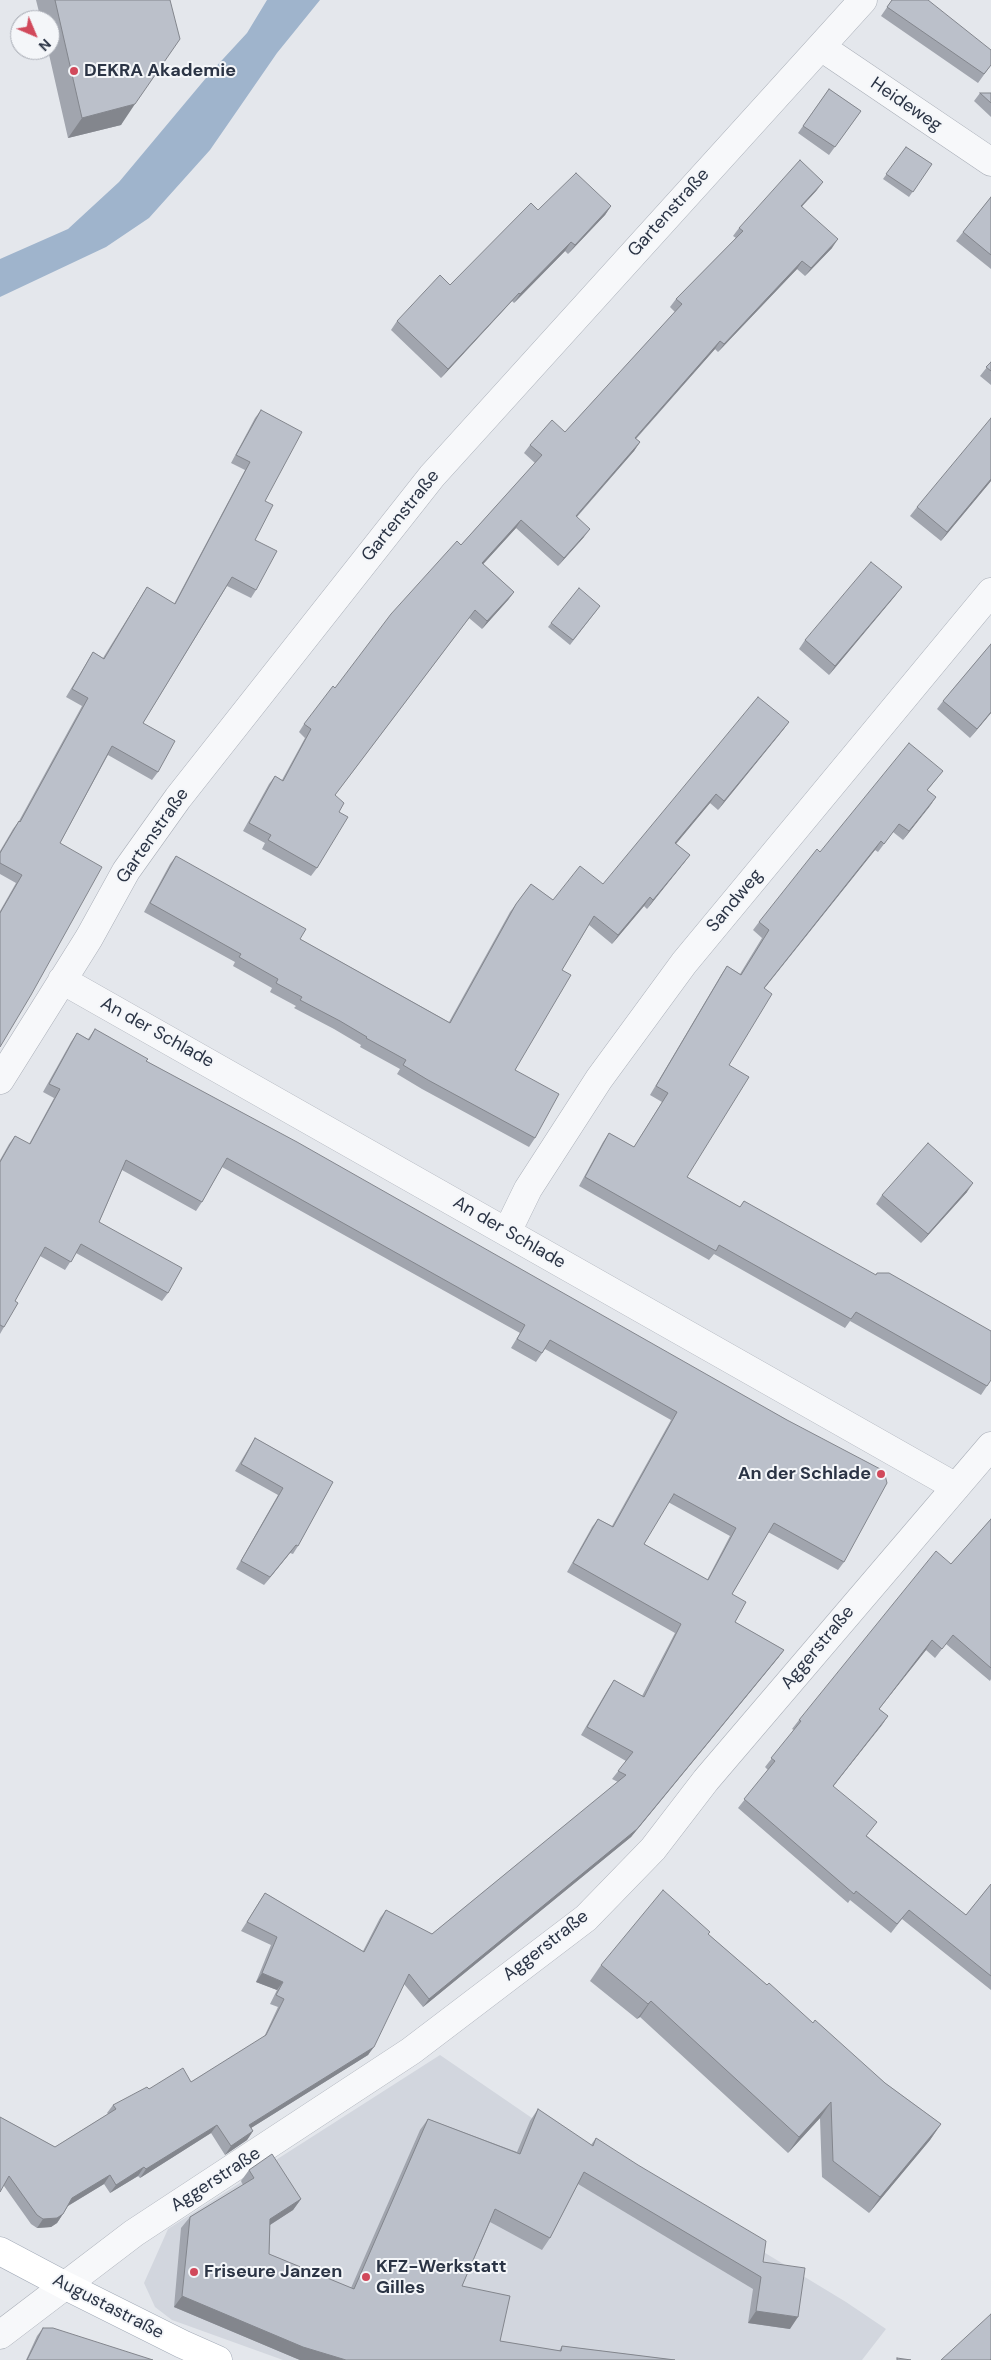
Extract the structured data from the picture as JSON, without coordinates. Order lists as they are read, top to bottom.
{
  "streets": {
    "main road": ["Augustastraße"],
    "street": [
      "Heideweg",
      "Gartenstraße",
      "Sandweg",
      "An der Schlade",
      "Aggerstraße"
    ]
  },
  "crossings": [
    ["Heideweg", "Gartenstraße"],
    ["Gartenstraße", "An der Schlade"],
    ["Sandweg", "An der Schlade"],
    ["An der Schlade", "Aggerstraße"],
    ["Aggerstraße", "Augustastraße"]
  ],
  "places": [
    "DEKRA Akademie",
    "An der Schlade",
    "Friseure Janzen",
    "KFZ-Werkstatt Gilles"
  ],
  "north": "bottom right"
}
